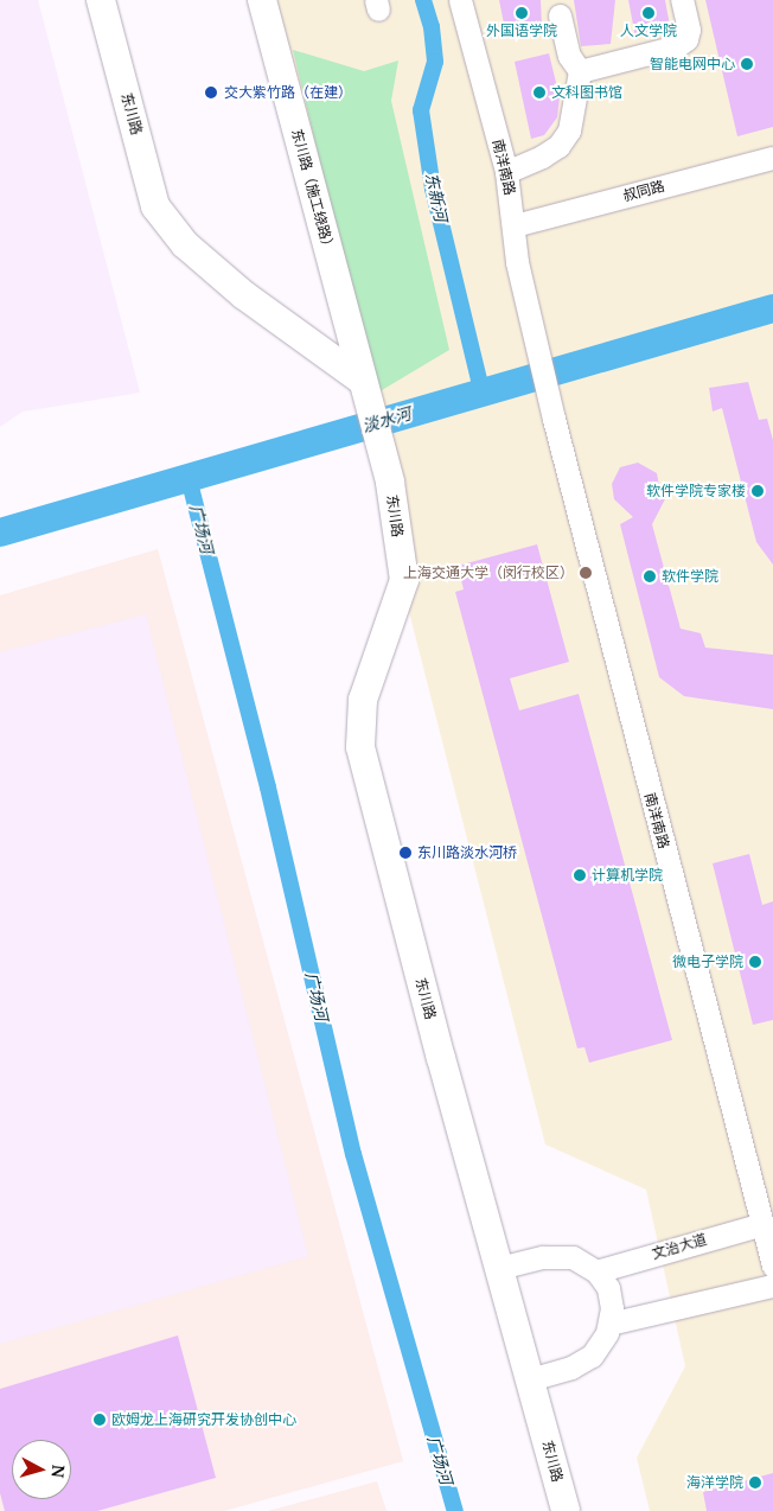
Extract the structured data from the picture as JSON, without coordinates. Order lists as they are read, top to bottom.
{
  "streets": {
    "main road": ["东川路", "东川路（施工绕路）"],
    "street": ["南洋南路", "叔同路", "文治大道"]
  },
  "crossings": [
    ["东川路", "东川路（施工绕路）"],
    ["东川路", "文治大道"],
    ["南洋南路", "叔同路"],
    ["南洋南路", "文治大道"]
  ],
  "water": ["东新河", "淡水河", "广场河"],
  "places": [
    "外国语学院",
    "人文学院",
    "智能电网中心",
    "交大紫竹路（在建）",
    "文科图书馆",
    "软件学院专家楼",
    "上海交通大学（闵行校区）",
    "软件学院",
    "东川路淡水河桥",
    "计算机学院",
    "微电子学院",
    "欧姆龙上海研究开发协创中心",
    "海洋学院"
  ],
  "north": "right"
}
